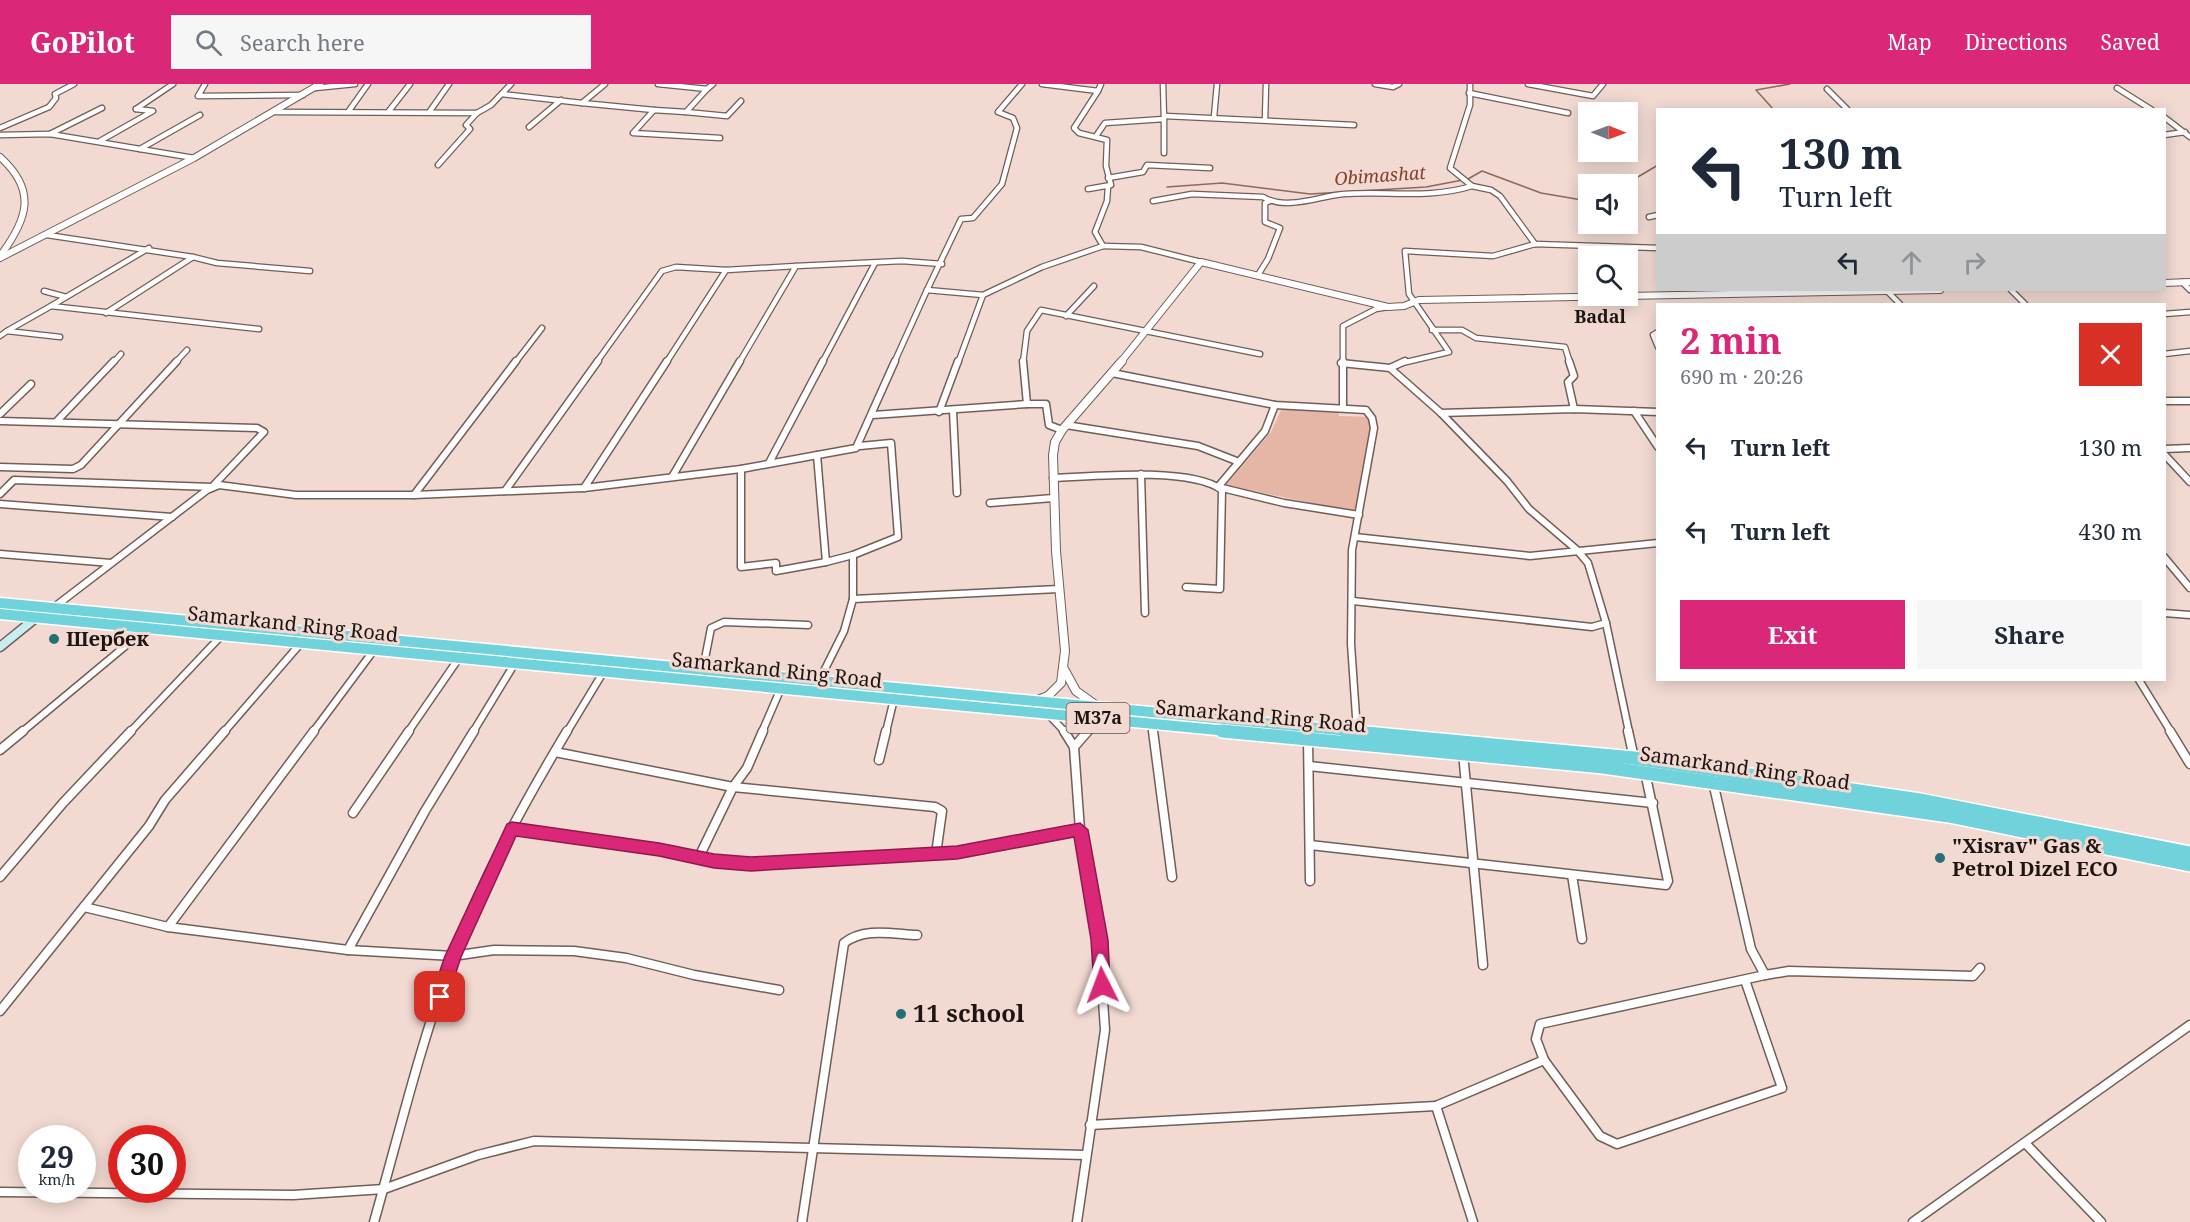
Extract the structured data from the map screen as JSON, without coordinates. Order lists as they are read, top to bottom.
{
  "streets": {
    "highway": ["Samarkand Ring Road", "M37a"]
  },
  "districts": ["Badal"],
  "water": ["Obimashat"],
  "places": ["Шербек", "\"Xisrav\" Gas & Petrol Dizel ECO", "11 school"],
  "north": "right",
  "page": {
    "header": "GoPilot",
    "search": "Search here",
    "nav": ["Map", "Directions", "Saved"],
    "turn": ["130 m", "Turn left"],
    "heading": ["2 min", "690 m · 20:26"],
    "list": [
      {
        "name": "Turn left",
        "value": "130 m"
      },
      {
        "name": "Turn left",
        "value": "430 m"
      }
    ],
    "buttons": ["Exit", "Share"],
    "speed": "29 km/h",
    "limit": "30"
  }
}
